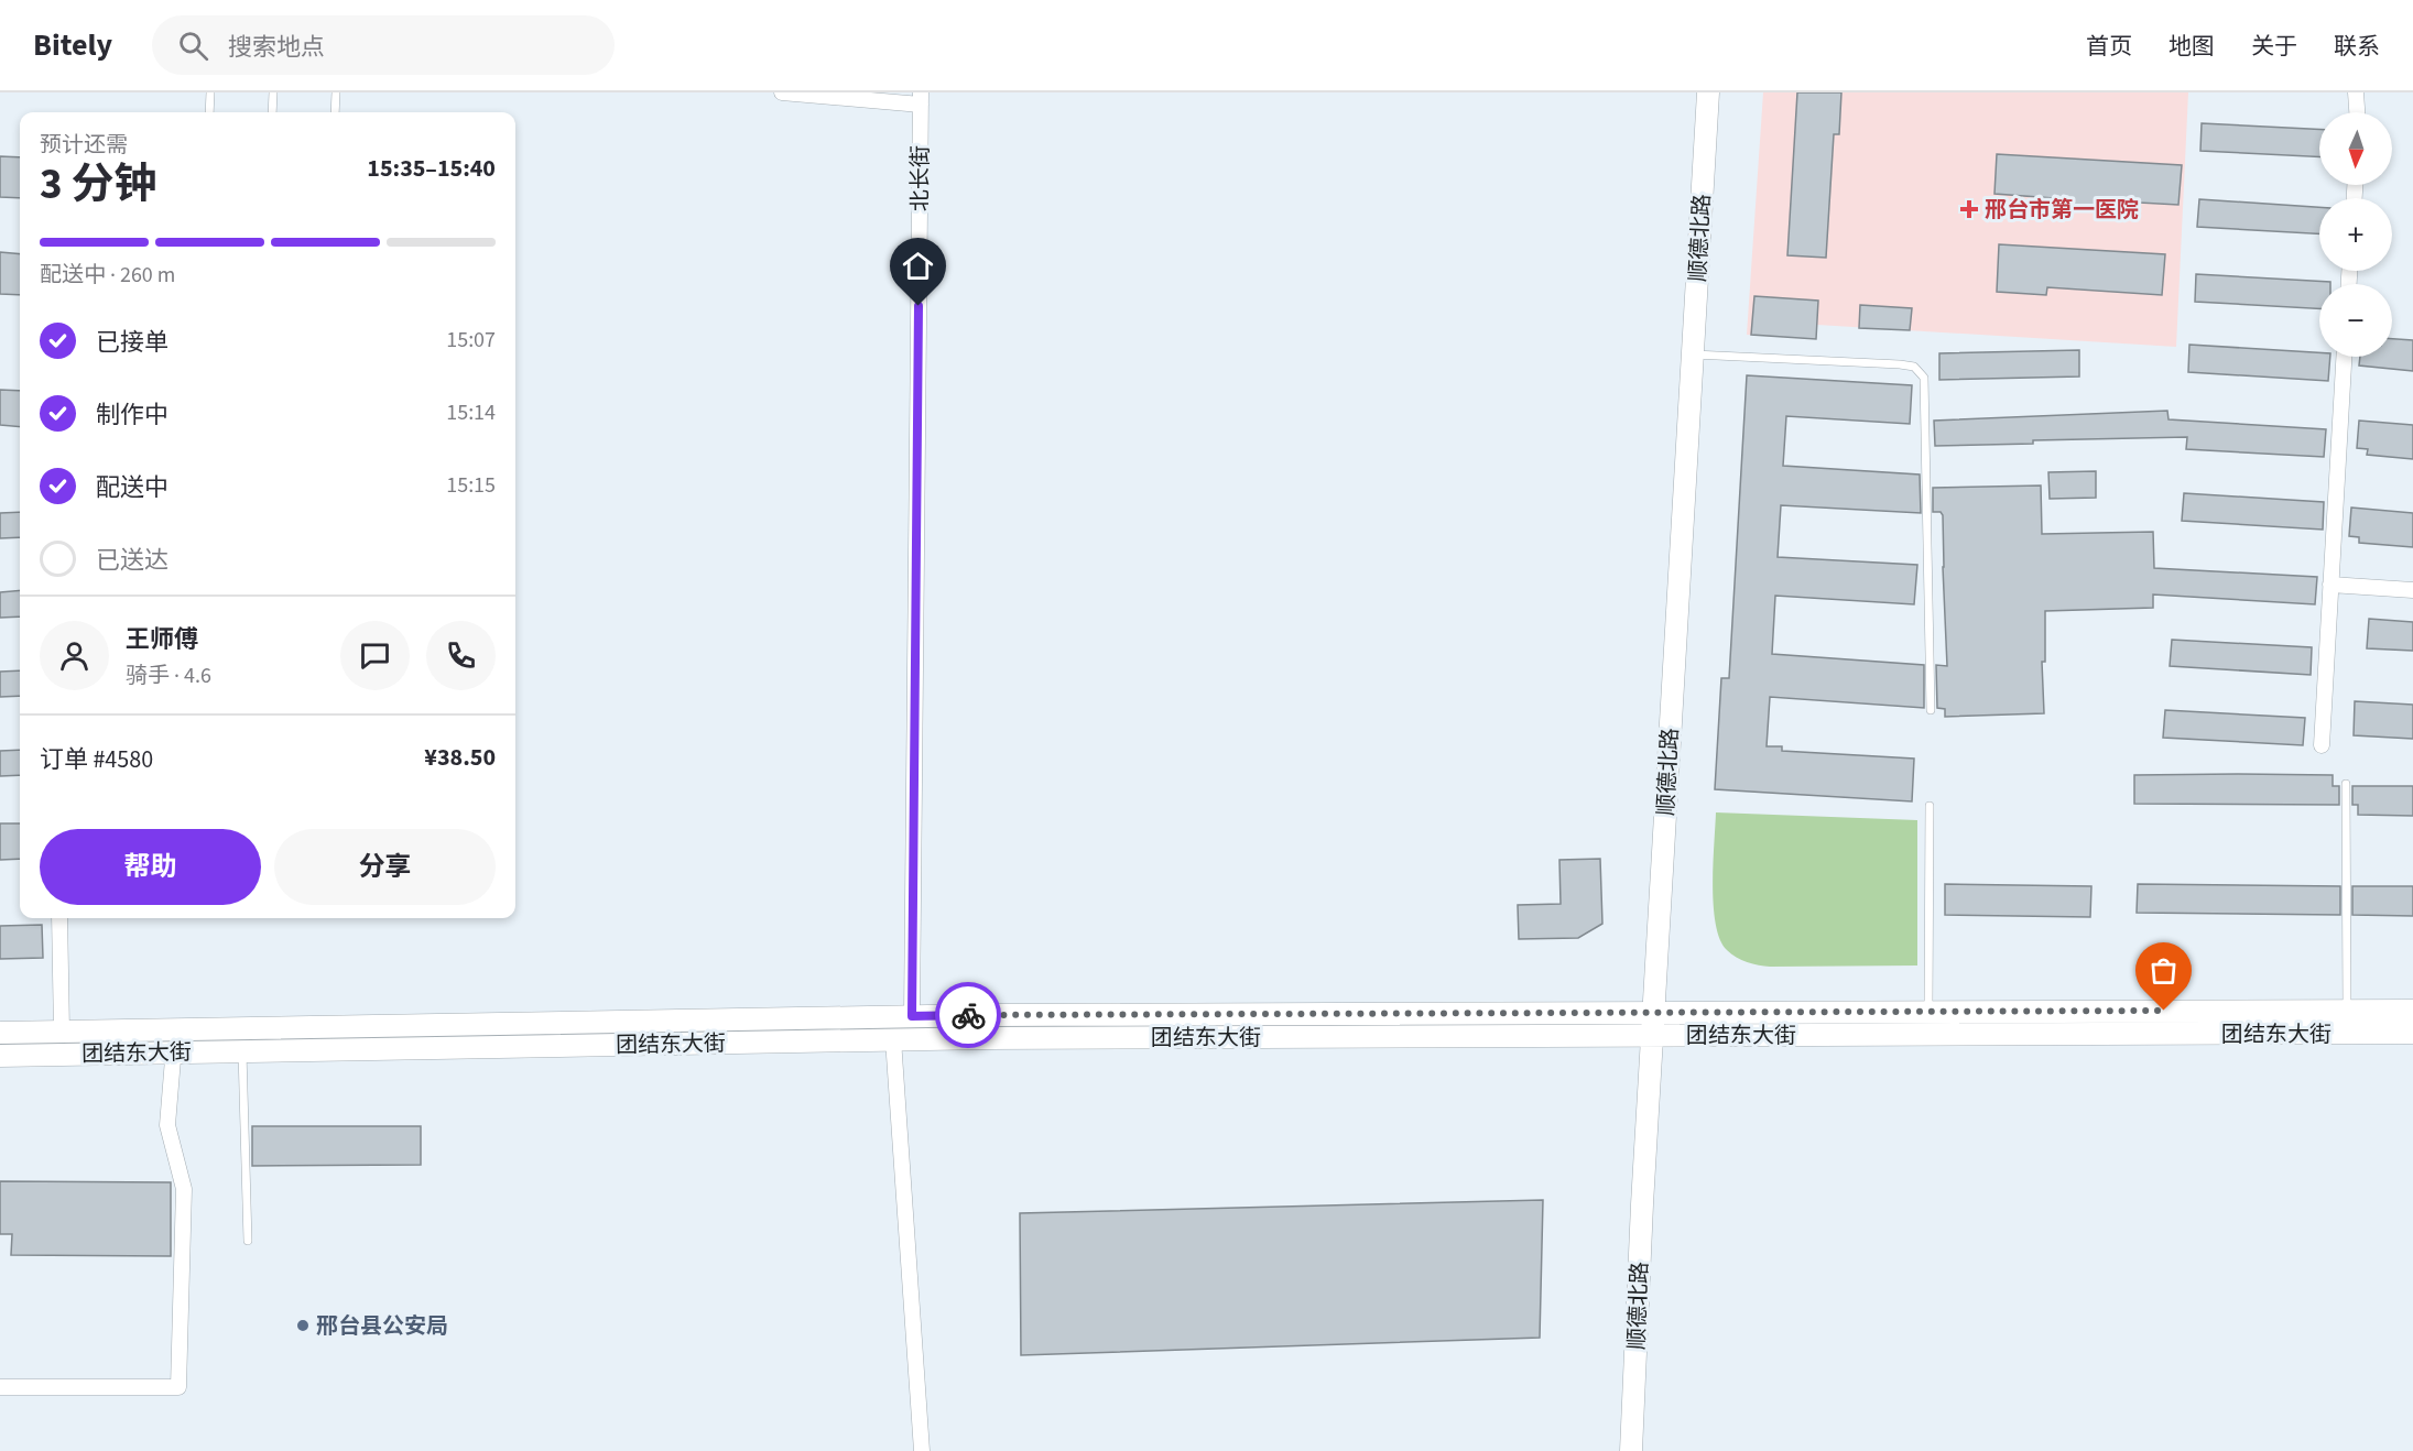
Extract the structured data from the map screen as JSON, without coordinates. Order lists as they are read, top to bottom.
{
  "streets": {
    "main road": ["顺德北路", "团结东大街"],
    "street": ["北长街"]
  },
  "crossings": [
    ["北长街", "团结东大街"],
    ["顺德北路", "团结东大街"]
  ],
  "places": {
    "health": ["邢台市第一医院"],
    "other": ["邢台县公安局"]
  },
  "north": "bottom",
  "page": {
    "header": "Bitely",
    "search": "搜索地点",
    "nav": [
      "首页",
      "地图",
      "关于",
      "联系"
    ],
    "map_buttons": ["+", "−"],
    "heading": ["3 分钟", "预计还需", "15:35–15:40"],
    "panel": [
      "王师傅",
      "骑手 · 4.6",
      "订单 #4580",
      "¥38.50"
    ],
    "bar": "配送中 · 260 m",
    "list": [
      ["已接单", "15:07"],
      ["制作中", "15:14"],
      ["配送中", "15:15"],
      "已送达"
    ],
    "buttons": ["帮助", "分享"]
  }
}
